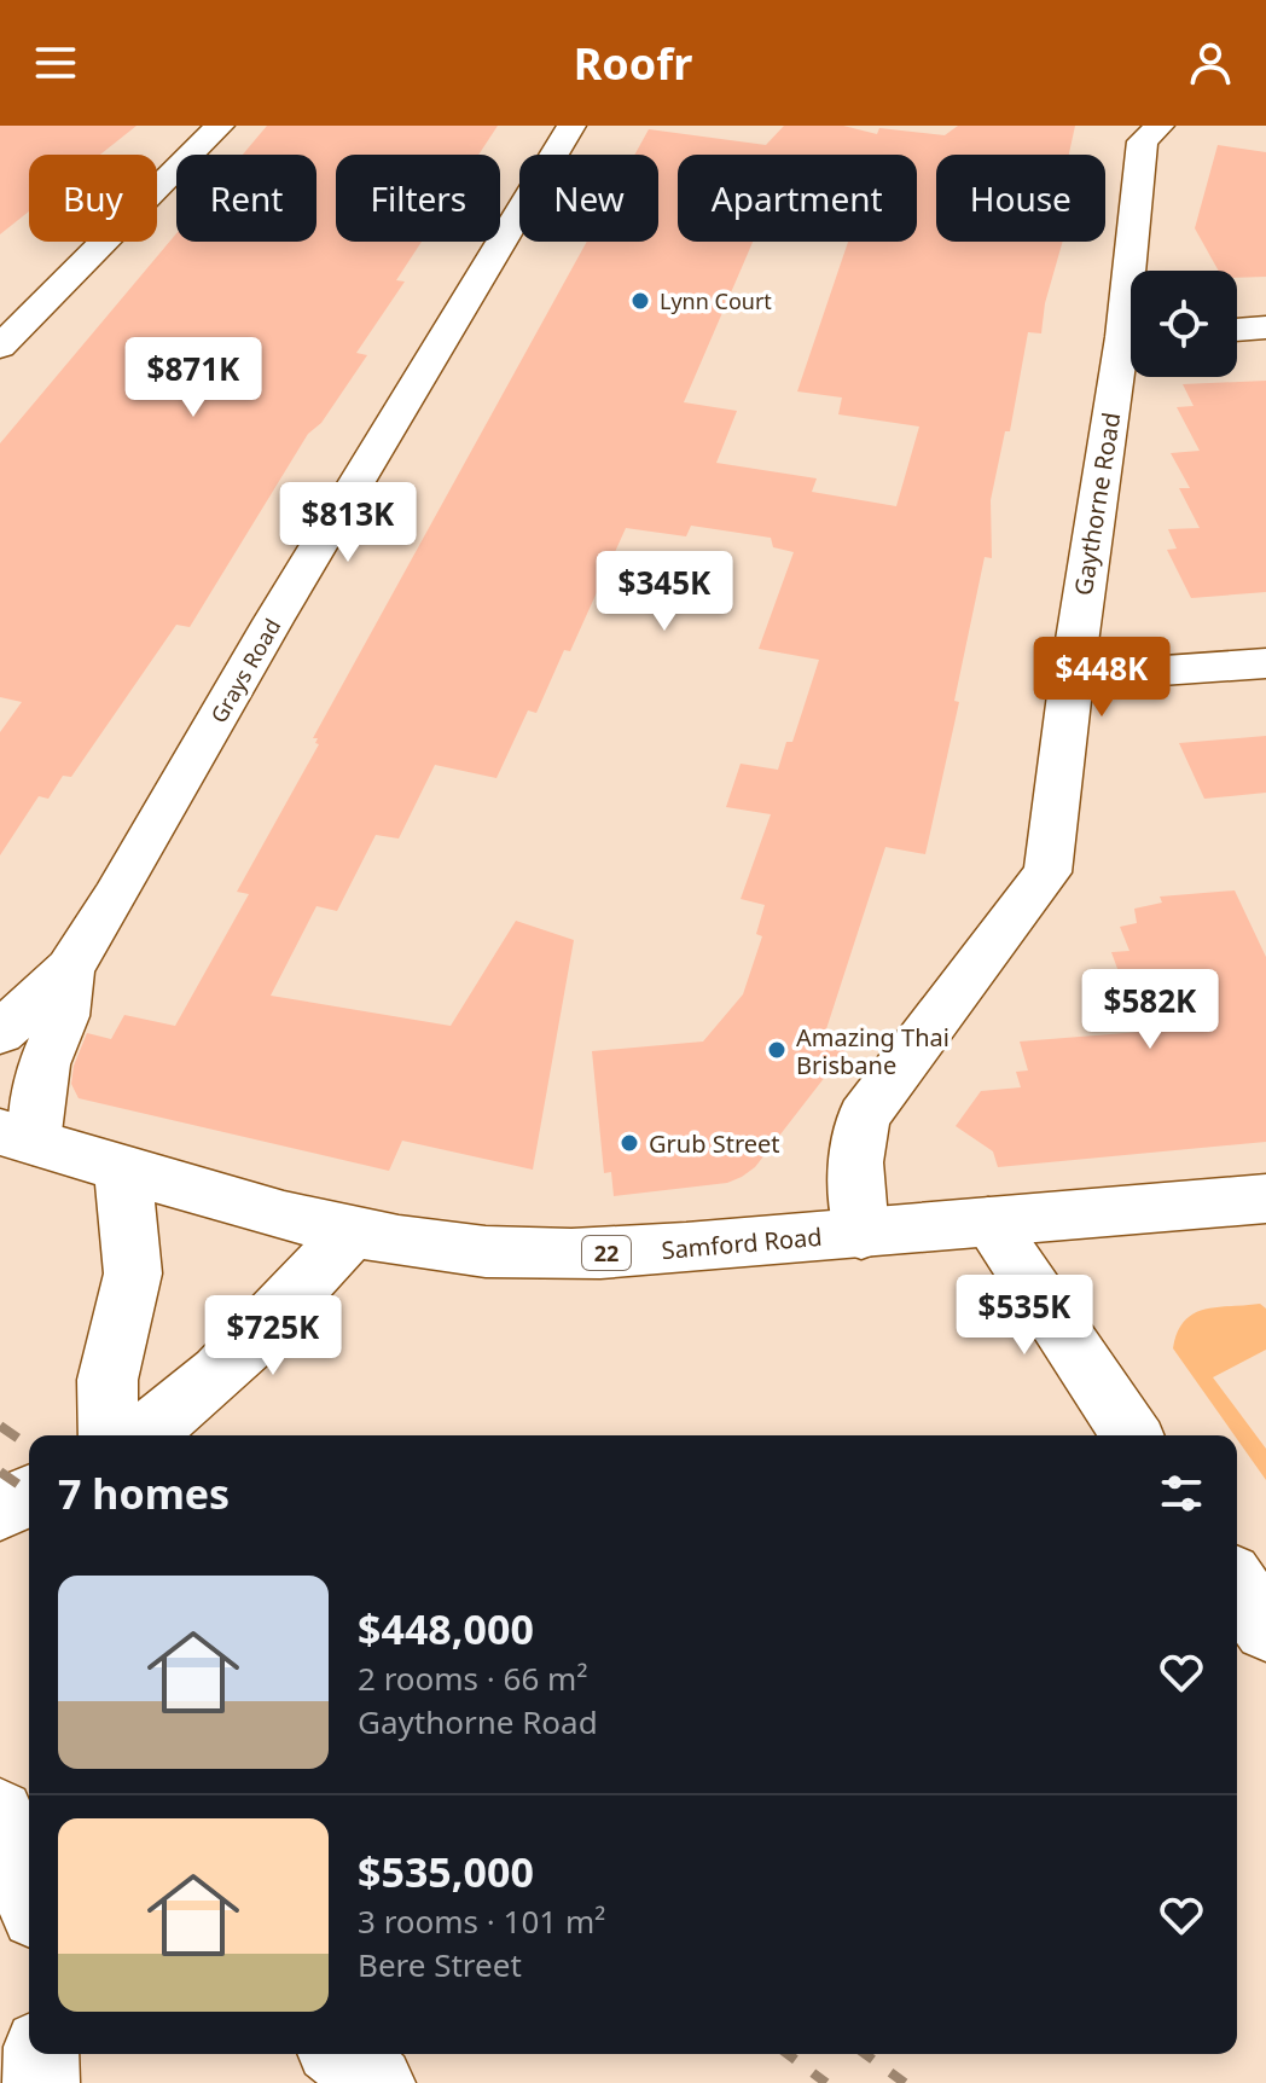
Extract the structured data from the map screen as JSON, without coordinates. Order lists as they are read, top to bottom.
{
  "streets": {
    "street": [
      "Gaythorne Road",
      "Grays Road",
      "Samford Road",
      "22"
    ]
  },
  "crossings": [
    ["Gaythorne Road", "Samford Road"],
    ["Grays Road", "Samford Road"]
  ],
  "places": ["Lynn Court", "Amazing Thai Brisbane", "Grub Street"],
  "page": {
    "header": "Roofr",
    "chip": [
      "Buy",
      "Rent",
      "Filters",
      "New",
      "Apartment",
      "House"
    ],
    "price": [
      "$871K",
      "$813K",
      "$345K",
      "$448K",
      "$582K",
      "$535K",
      "$725K"
    ],
    "heading": "7 homes",
    "list": [
      {
        "name": "$448,000",
        "note": "2 rooms · 66 m² · Gaythorne Road"
      },
      {
        "name": "$535,000",
        "note": "3 rooms · 101 m² · Bere Street"
      }
    ]
  }
}
